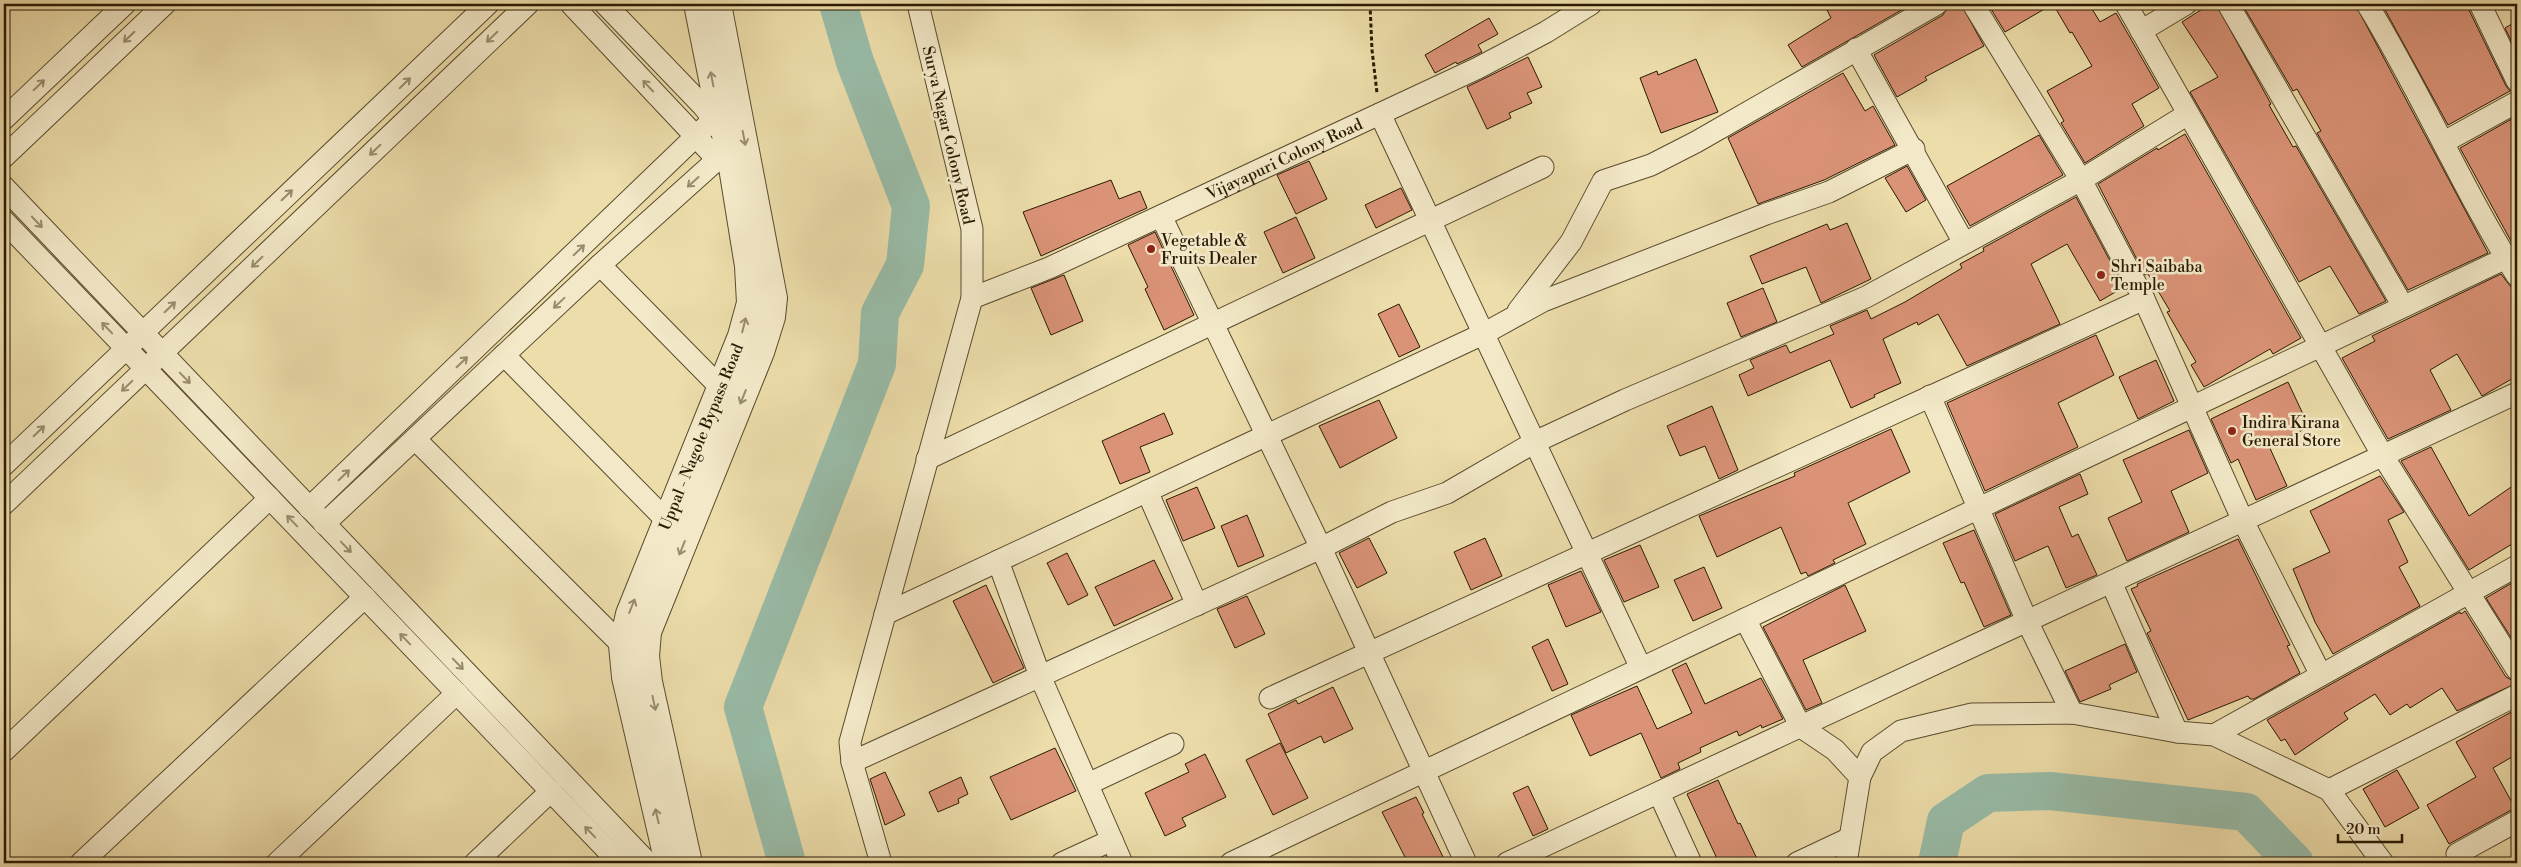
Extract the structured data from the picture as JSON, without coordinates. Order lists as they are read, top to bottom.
{
  "streets": {
    "street": ["Surya Nagar Colony Road", "Vijayapuri Colony Road", "Uppal - Nagole Bypass Road"]
  },
  "crossings": [
    ["Surya Nagar Colony Road", "Vijayapuri Colony Road"]
  ],
  "places": ["Vegetable & Fruits Dealer", "Shri Saibaba Temple", "Indira Kirana General Store"],
  "scale_bar": "20 m"
}
